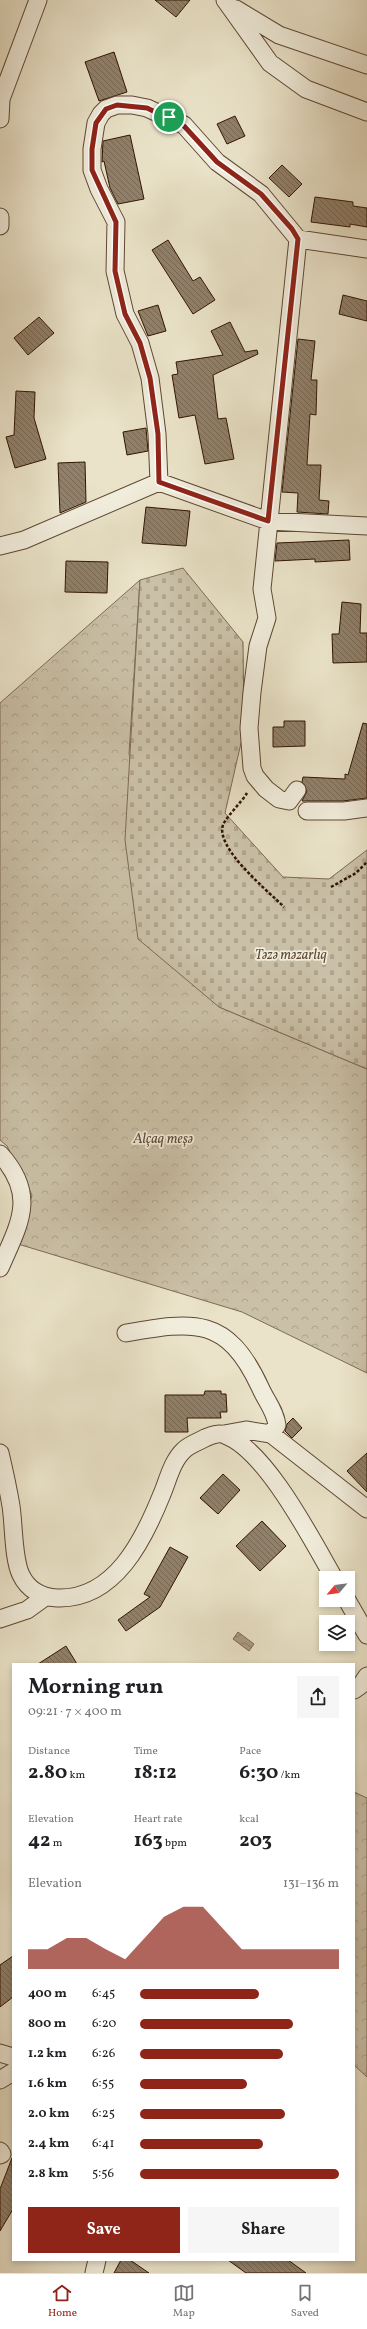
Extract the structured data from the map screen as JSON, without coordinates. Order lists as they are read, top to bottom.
{
  "parks": ["Təzə məzarlıq", "Alçaq meşə"],
  "north": "bottom left",
  "page": {
    "heading": ["Morning run", "09:21 · 7 × 400 m"],
    "stats": [
      ["Distance", "2.80 km"],
      ["Time", "18:12"],
      ["Pace", "6:30 /km"],
      ["Elevation", "42 m"],
      ["Heart rate", "163 bpm"],
      ["kcal", "203"]
    ],
    "chart": ["Elevation", "131–136 m"],
    "list": [
      {
        "name": "400 m",
        "note": "6:45"
      },
      {
        "name": "800 m",
        "note": "6:20"
      },
      {
        "name": "1.2 km",
        "note": "6:26"
      },
      {
        "name": "1.6 km",
        "note": "6:55"
      },
      {
        "name": "2.0 km",
        "note": "6:25"
      },
      {
        "name": "2.4 km",
        "note": "6:41"
      },
      {
        "name": "2.8 km",
        "note": "5:56"
      }
    ],
    "buttons": ["Save", "Share"],
    "tabs": ["Home", "Map", "Saved"]
  }
}
